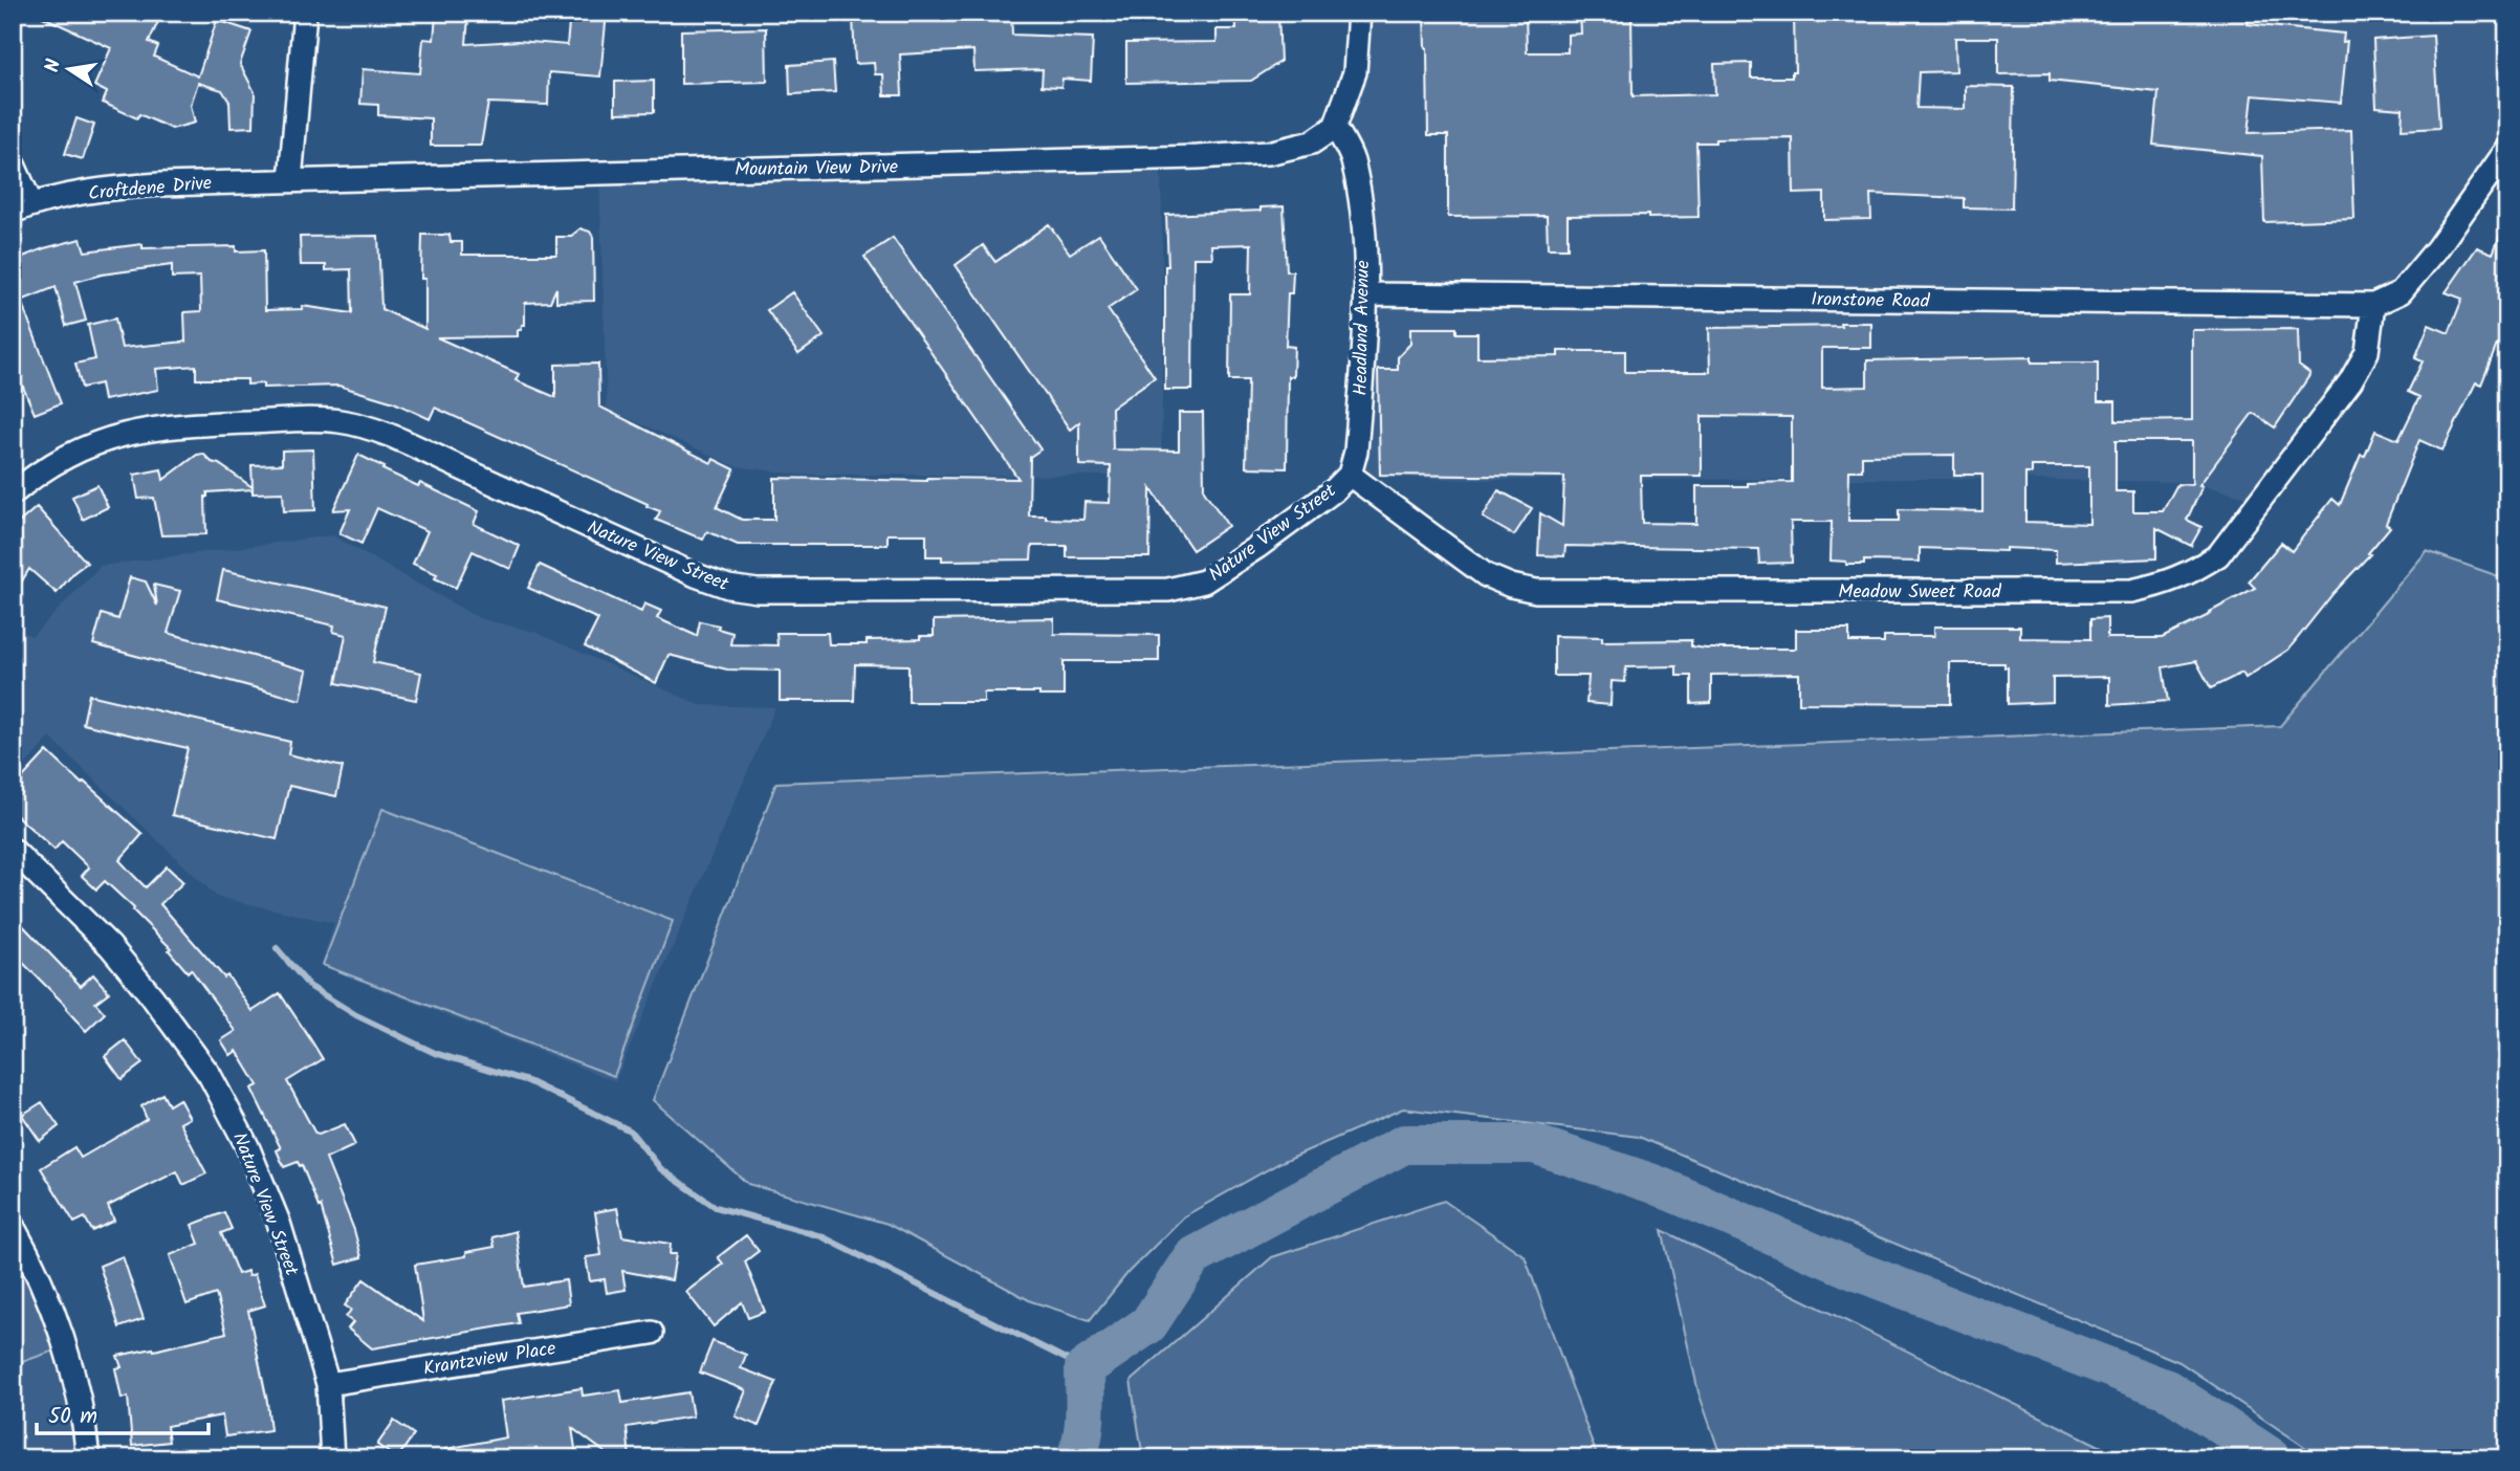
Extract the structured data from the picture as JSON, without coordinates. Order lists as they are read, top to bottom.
{
  "streets": {
    "street": [
      "Mountain View Drive",
      "Croftdene Drive",
      "Ironstone Road",
      "Headland Avenue",
      "Nature View Street",
      "Meadow Sweet Road",
      "Krantzview Place"
    ]
  },
  "crossings": [
    ["Mountain View Drive", "Croftdene Drive"],
    ["Mountain View Drive", "Headland Avenue"],
    ["Ironstone Road", "Headland Avenue"],
    ["Ironstone Road", "Meadow Sweet Road"],
    ["Headland Avenue", "Nature View Street"],
    ["Headland Avenue", "Meadow Sweet Road"],
    ["Nature View Street", "Meadow Sweet Road"],
    ["Nature View Street", "Krantzview Place"]
  ],
  "scale_bar": "50 m",
  "north": "left"
}
